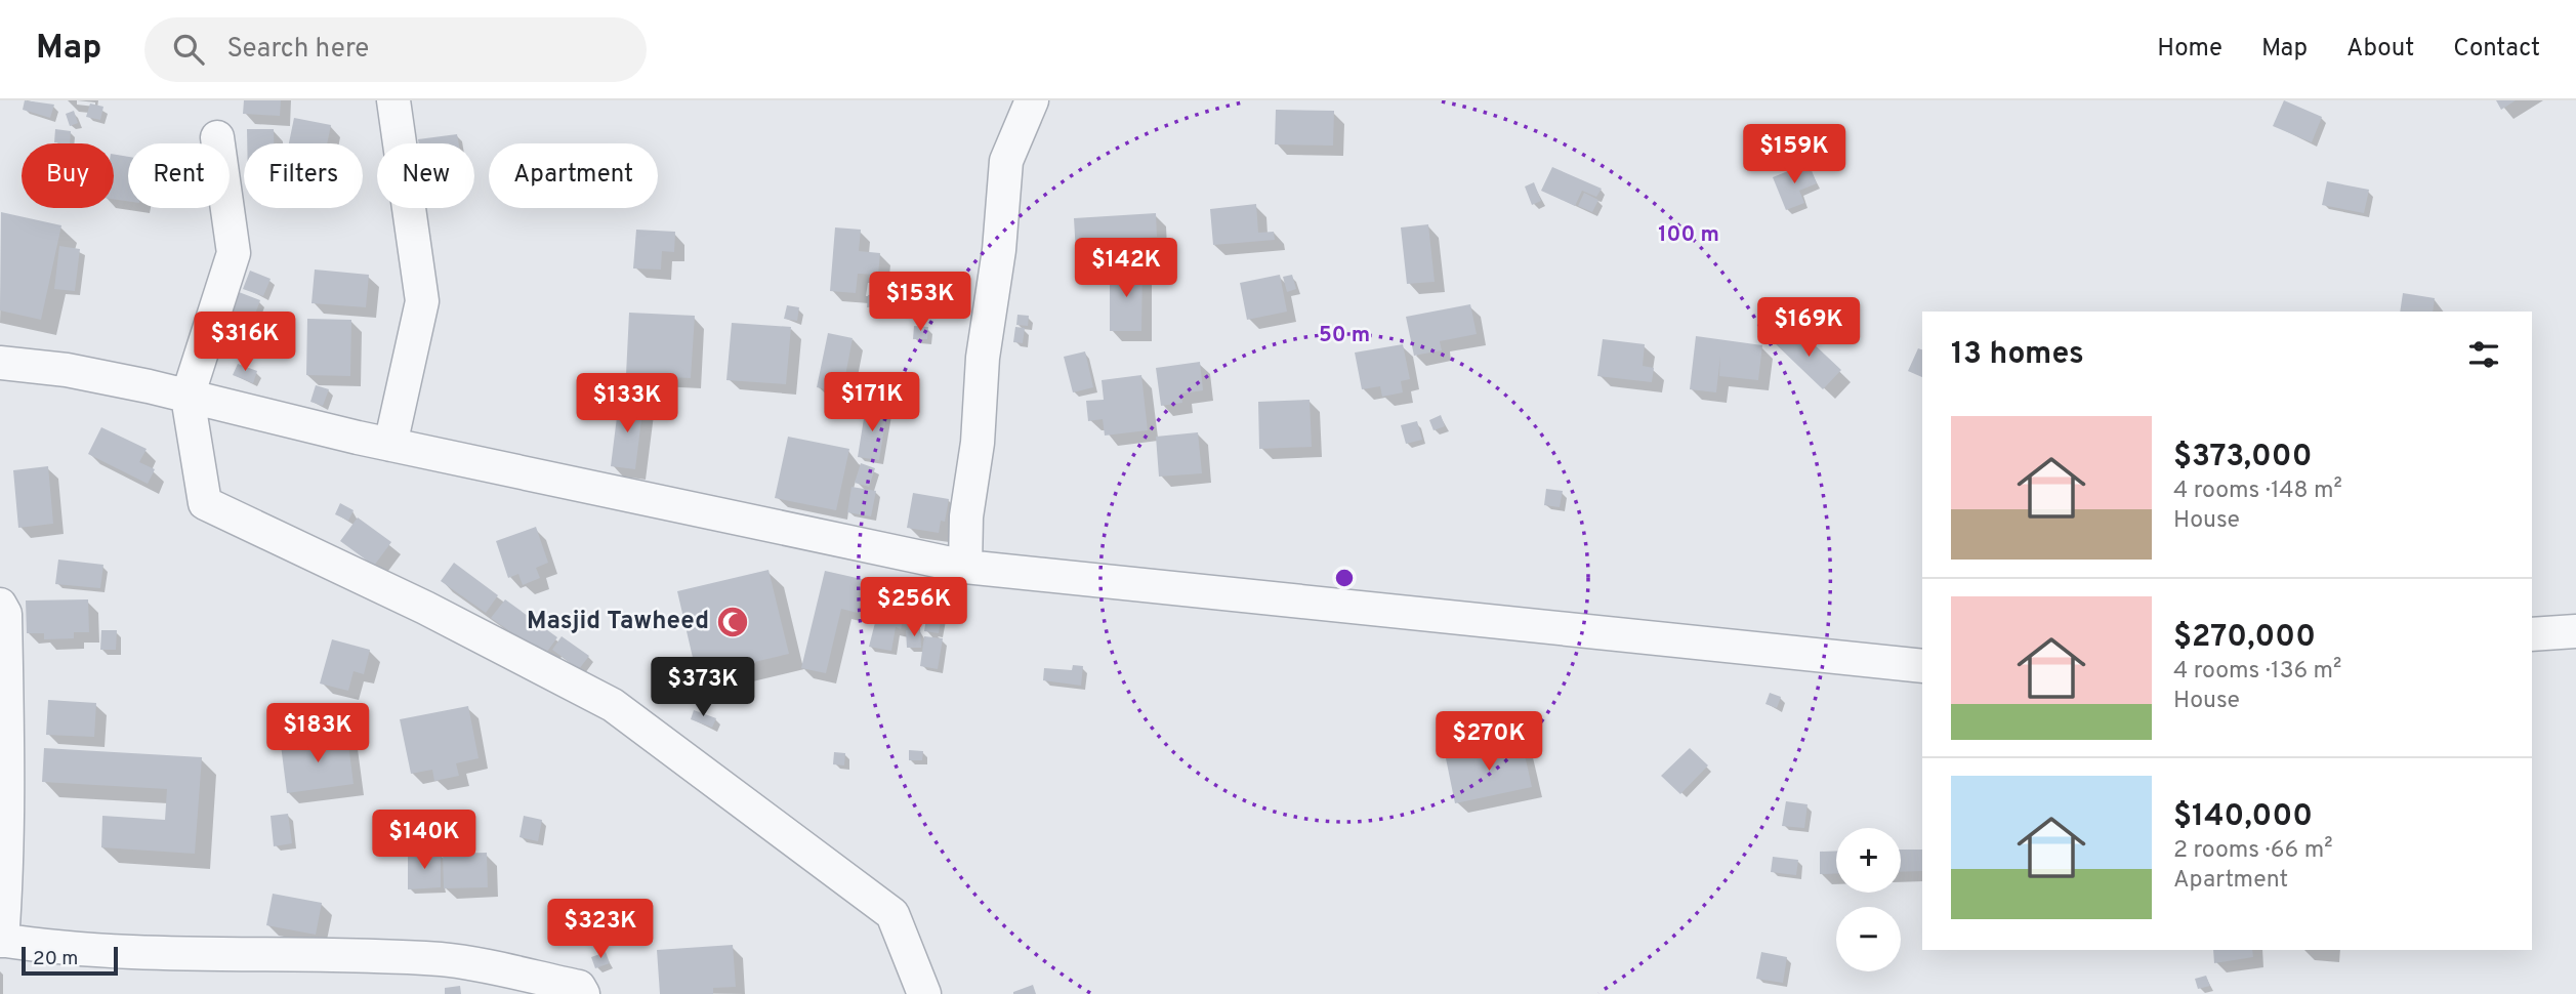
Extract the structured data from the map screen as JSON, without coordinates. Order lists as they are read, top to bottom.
{
  "places": {
    "mosque": ["Masjid Tawheed"]
  },
  "scale_bar": "20 m",
  "page": {
    "header": "Map",
    "search": "Search here",
    "nav": [
      "Home",
      "Map",
      "About",
      "Contact"
    ],
    "price": [
      "$159K",
      "$142K",
      "$153K",
      "$169K",
      "$316K",
      "$171K",
      "$133K",
      "$256K",
      "$373K",
      "$183K",
      "$270K",
      "$140K",
      "$323K"
    ],
    "chip": [
      "Buy",
      "Rent",
      "Filters",
      "New",
      "Apartment"
    ],
    "heading": "13 homes",
    "list": [
      {
        "name": "$373,000",
        "note": "4 rooms · 148 m² · House"
      },
      {
        "name": "$270,000",
        "note": "4 rooms · 136 m² · House"
      },
      {
        "name": "$140,000",
        "note": "2 rooms · 66 m² · Apartment"
      }
    ],
    "map_buttons": ["+", "−"],
    "scale": "20 m"
  },
  "rings": ["100 m", "50 m"]
}
